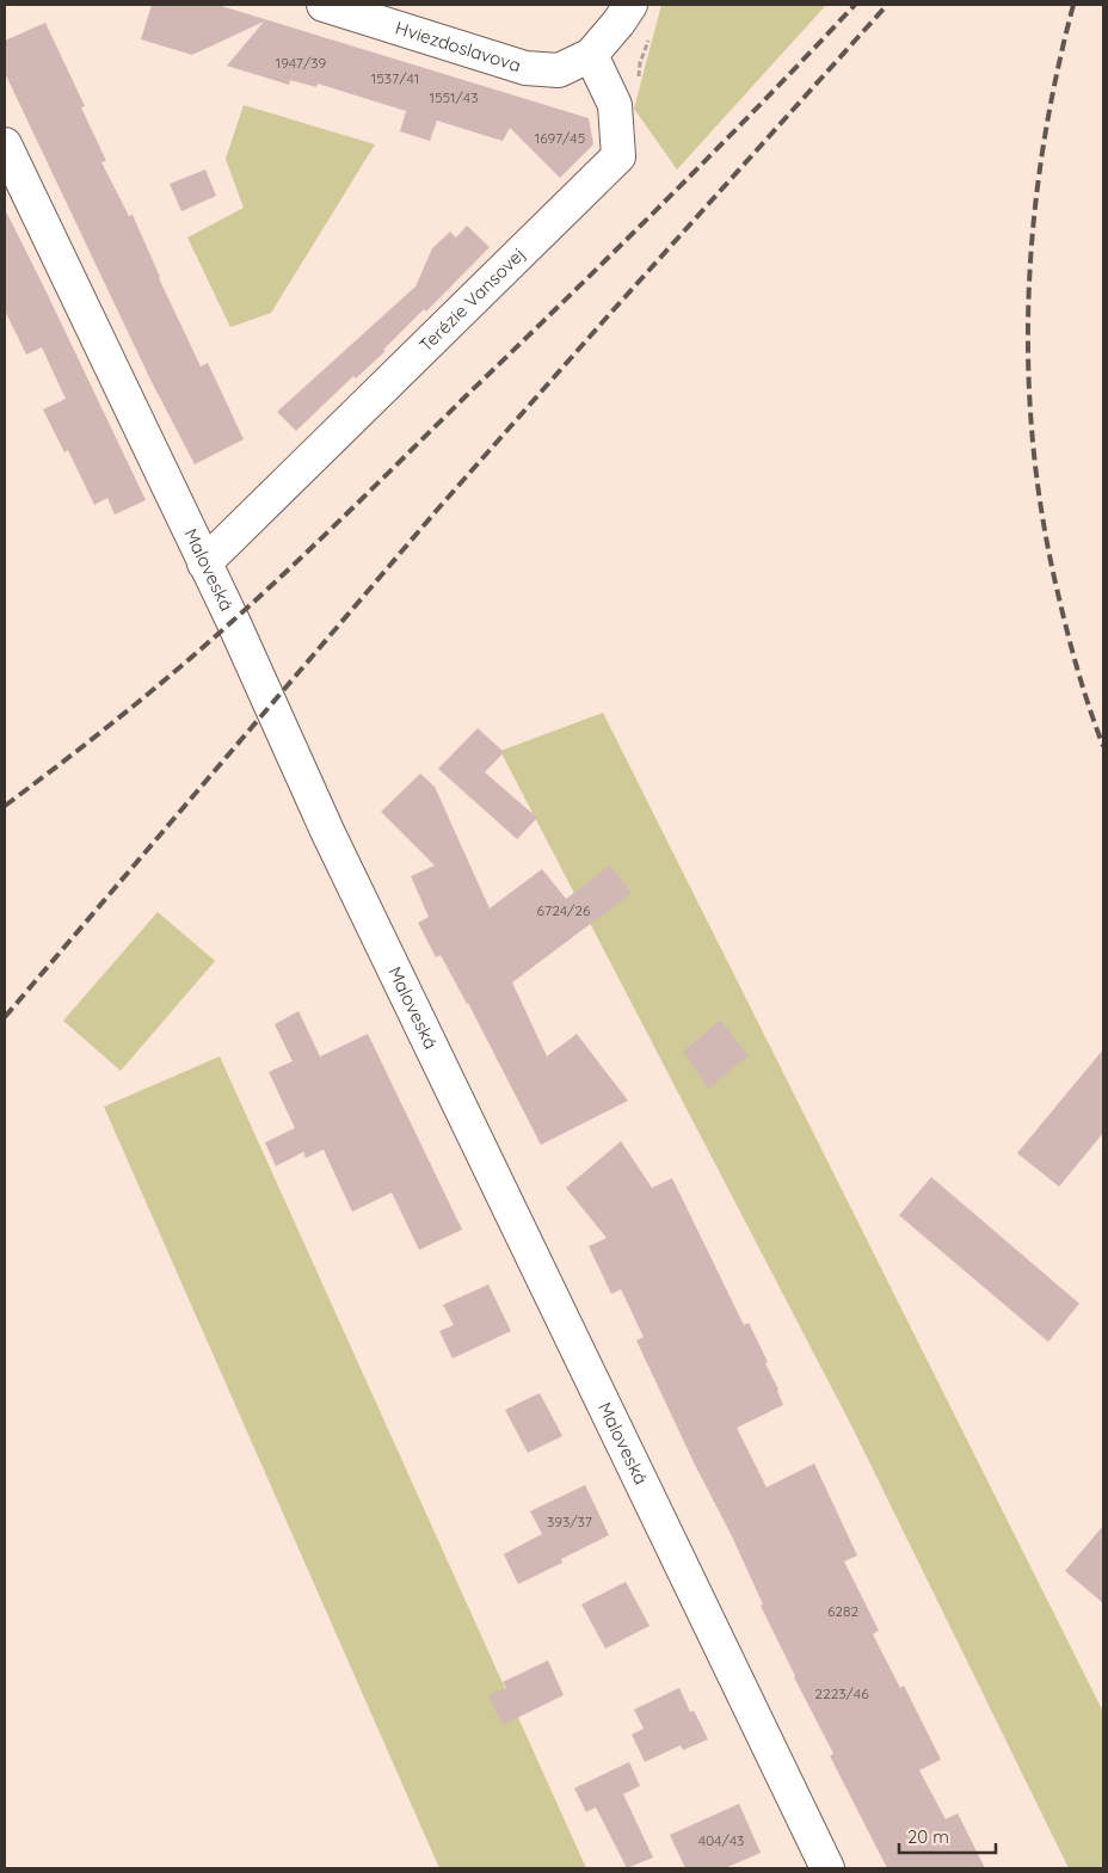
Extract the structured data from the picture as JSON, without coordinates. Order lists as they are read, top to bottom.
{
  "streets": {
    "street": ["Hviezdoslavova", "Terézie Vansovej", "Maloveská"]
  },
  "crossings": [
    ["Hviezdoslavova", "Terézie Vansovej"],
    ["Terézie Vansovej", "Maloveská"]
  ],
  "house_numbers": [
    "1947/39",
    "1537/41",
    "1551/43",
    "1697/45",
    "6724/26",
    "393/37",
    "6282",
    "2223/46",
    "404/43"
  ],
  "scale_bar": "20 m"
}
